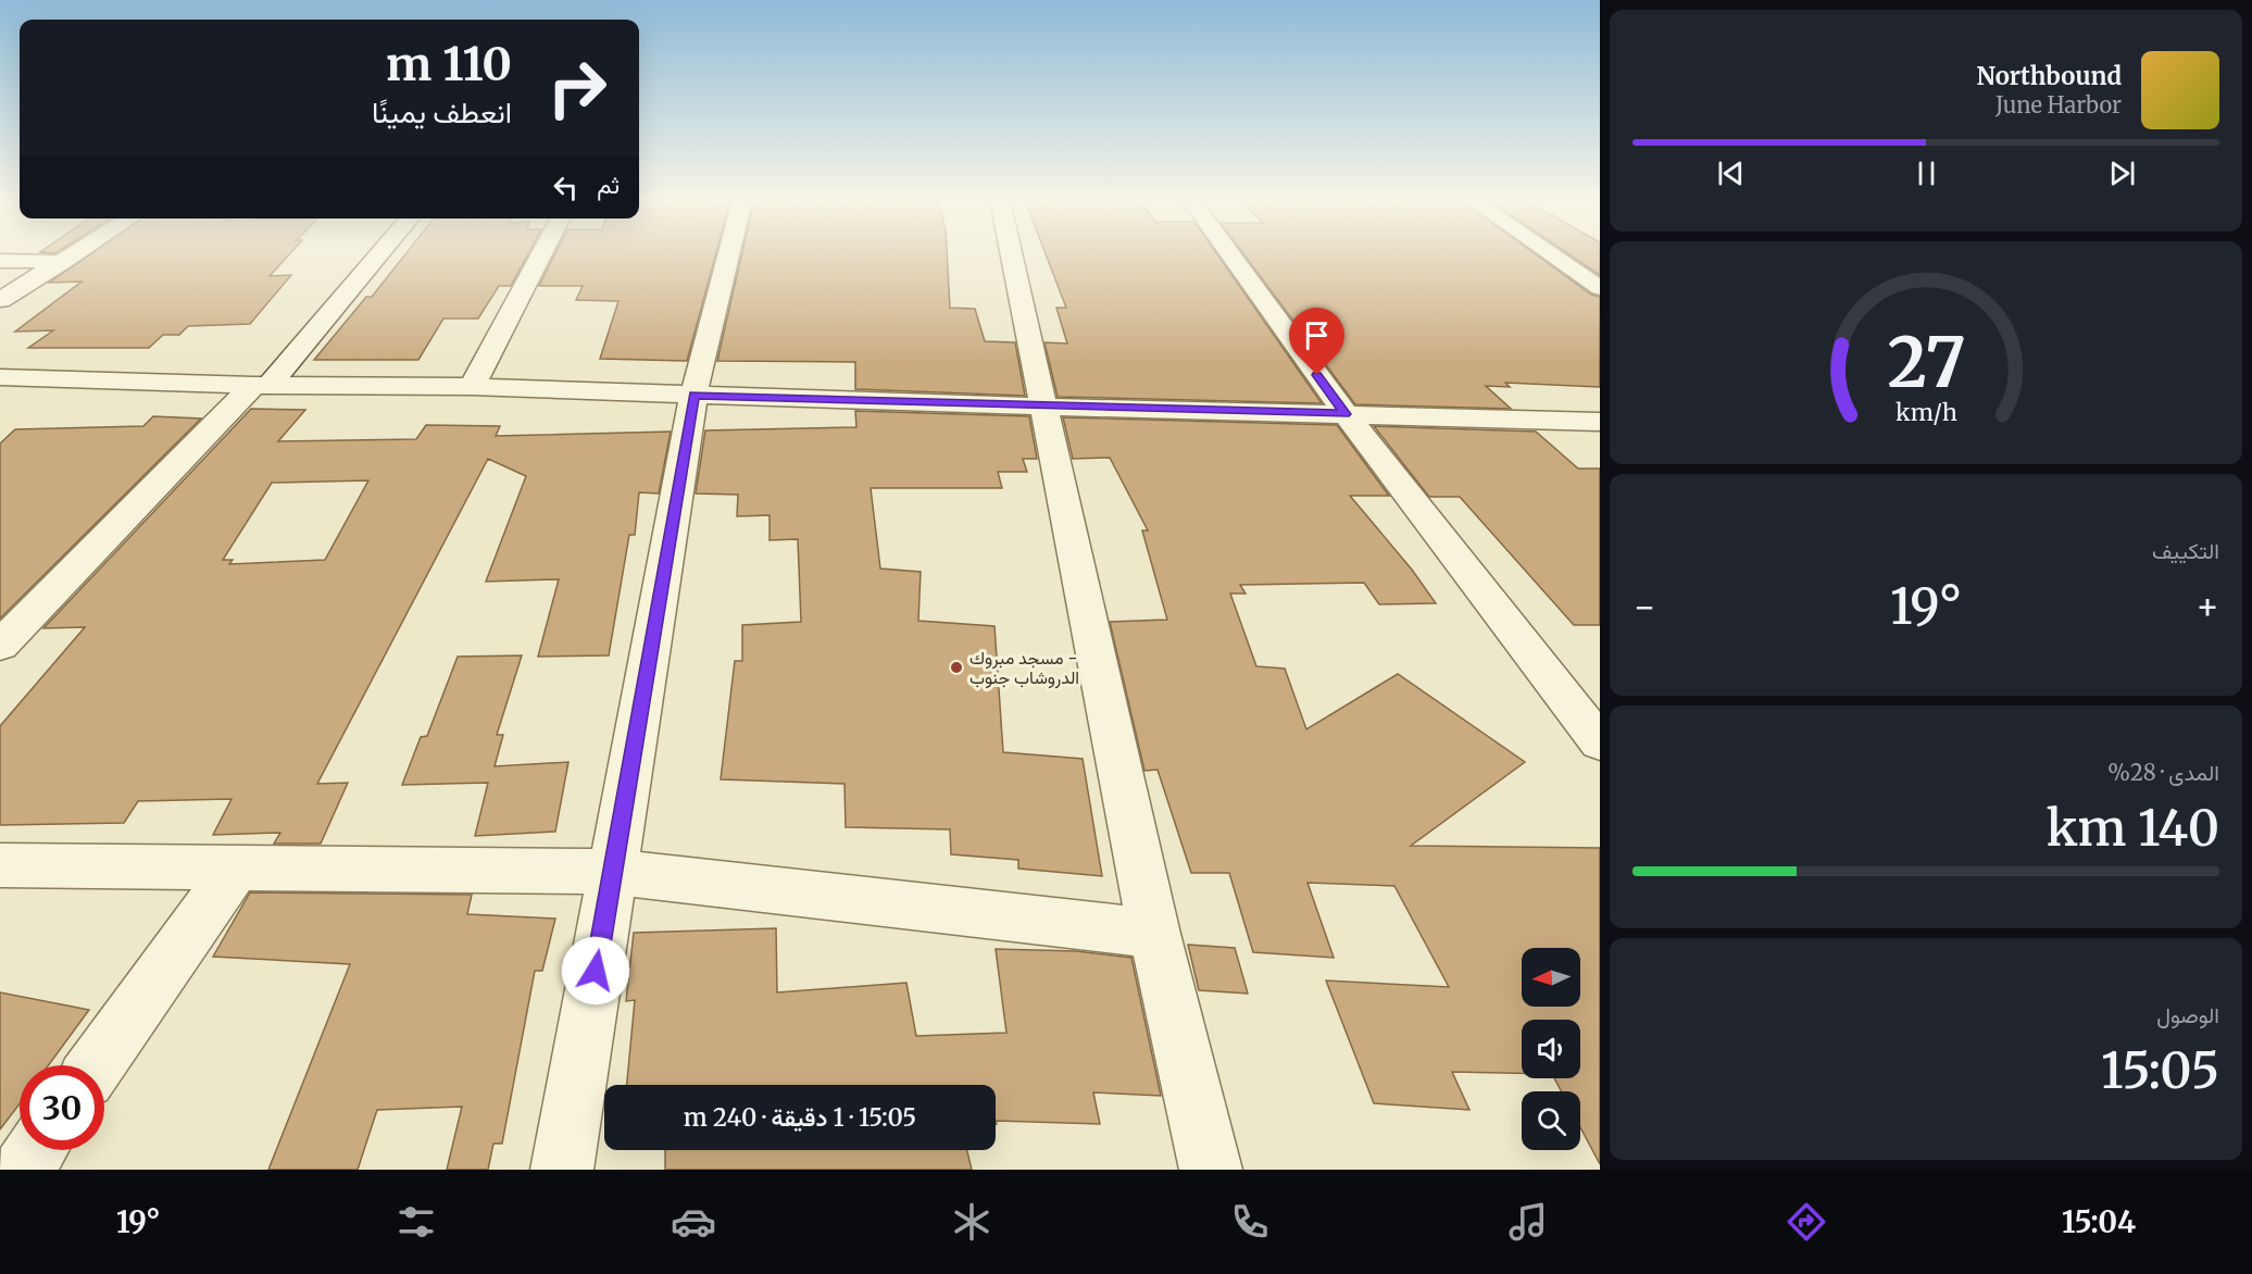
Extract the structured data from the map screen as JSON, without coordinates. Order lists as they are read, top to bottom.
{
  "places": ["مسجد مبروك - الدروشاب جنوب"],
  "north": "left",
  "page": {
    "turn": ["110 m", "انعطف يمينًا"],
    "song": ["Northbound", "June Harbor"],
    "then": "ثم",
    "tile": [
      "التكييف",
      ["المدى · 28%", "140 km"],
      ["الوصول", "15:05"]
    ],
    "heat": ["−", "19°", "+"],
    "limit": "30",
    "trip": "15:05 · 1 دقيقة · 240 m",
    "tabs": ["15:04", "19°"],
    "gauge": ["27", "km/h"]
  }
}
